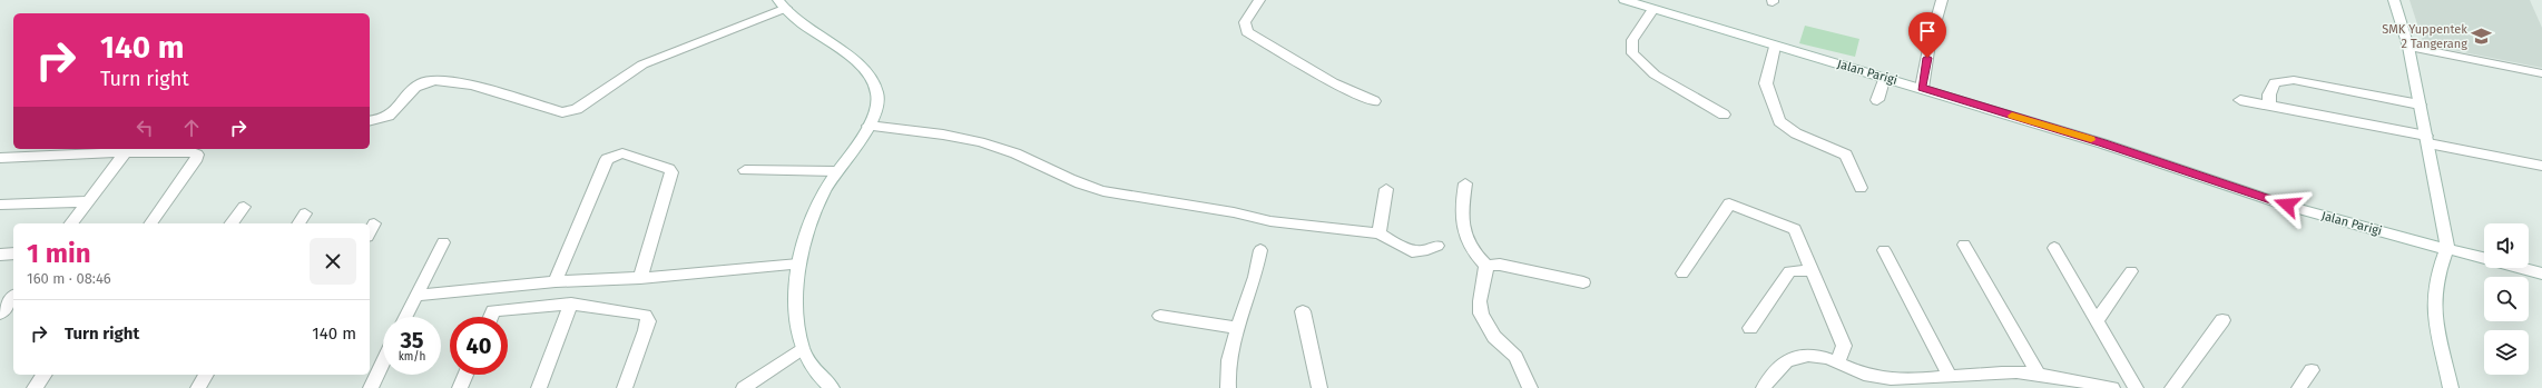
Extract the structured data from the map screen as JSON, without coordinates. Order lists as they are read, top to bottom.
{
  "streets": {
    "street": ["Jalan Parigi"]
  },
  "places": {
    "school or university": ["SMK Yuppentek 2 Tangerang"]
  },
  "page": {
    "turn": ["140 m", "Turn right"],
    "heading": ["1 min", "160 m · 08:46"],
    "list": [
      {
        "name": "Turn right",
        "value": "140 m"
      }
    ],
    "speed": "35 km/h",
    "limit": "40"
  }
}
